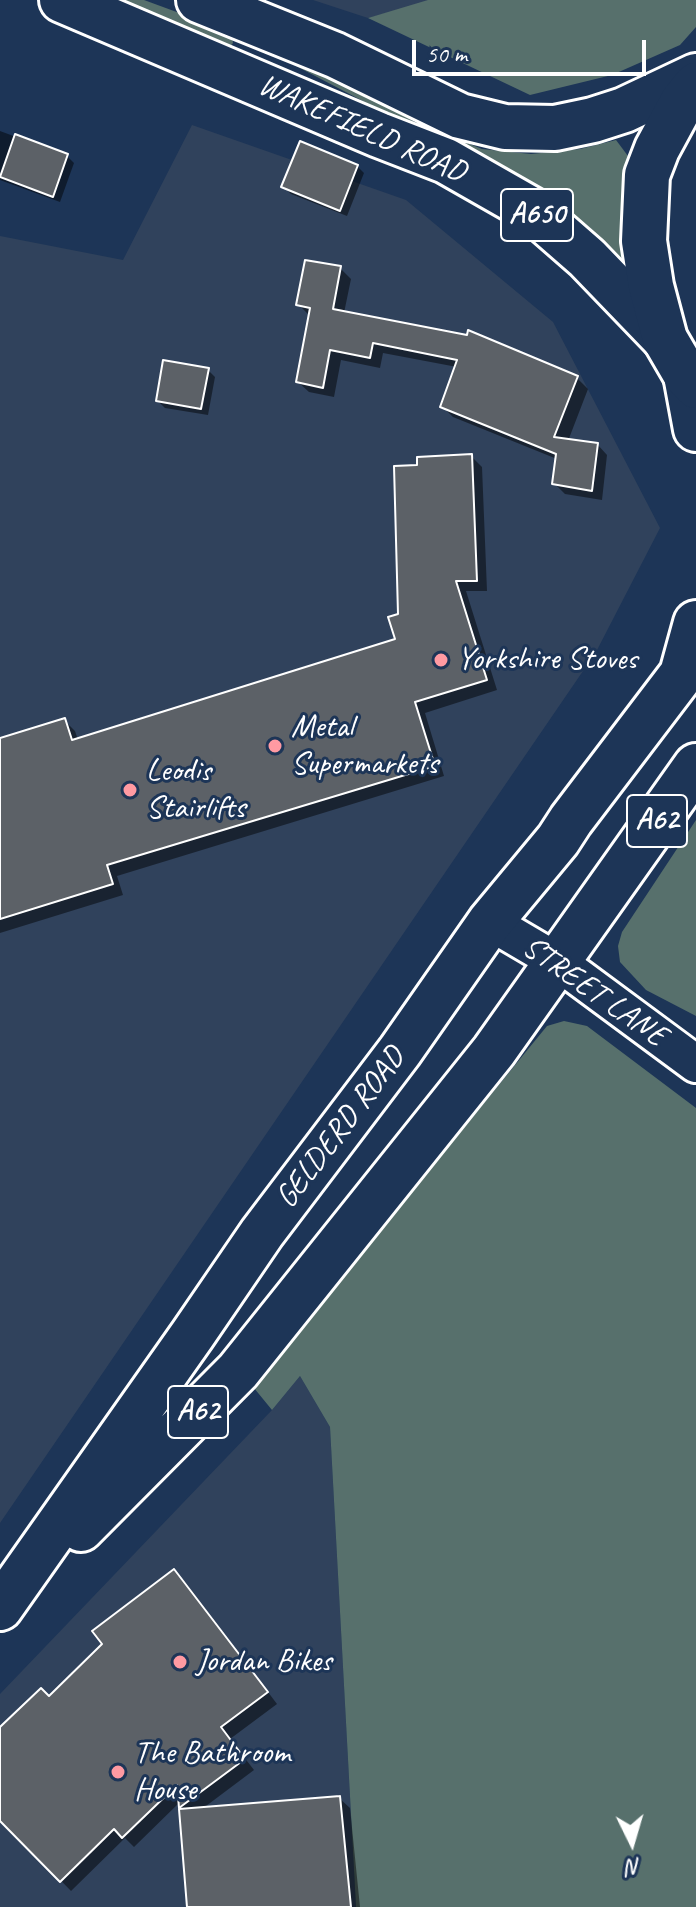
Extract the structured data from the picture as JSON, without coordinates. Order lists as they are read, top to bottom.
{
  "streets": {
    "main road": [
      "WAKEFIELD ROAD",
      "A650",
      "A62",
      "GELDERD ROAD"
    ],
    "street": ["STREET LANE"]
  },
  "crossings": [
    ["STREET LANE", "GELDERD ROAD"]
  ],
  "places": [
    "Yorkshire Stoves",
    "Metal Supermarkets",
    "Leodis Stairlifts",
    "Jordan Bikes",
    "The Bathroom House"
  ],
  "scale_bar": "50 m",
  "north": "bottom"
}
